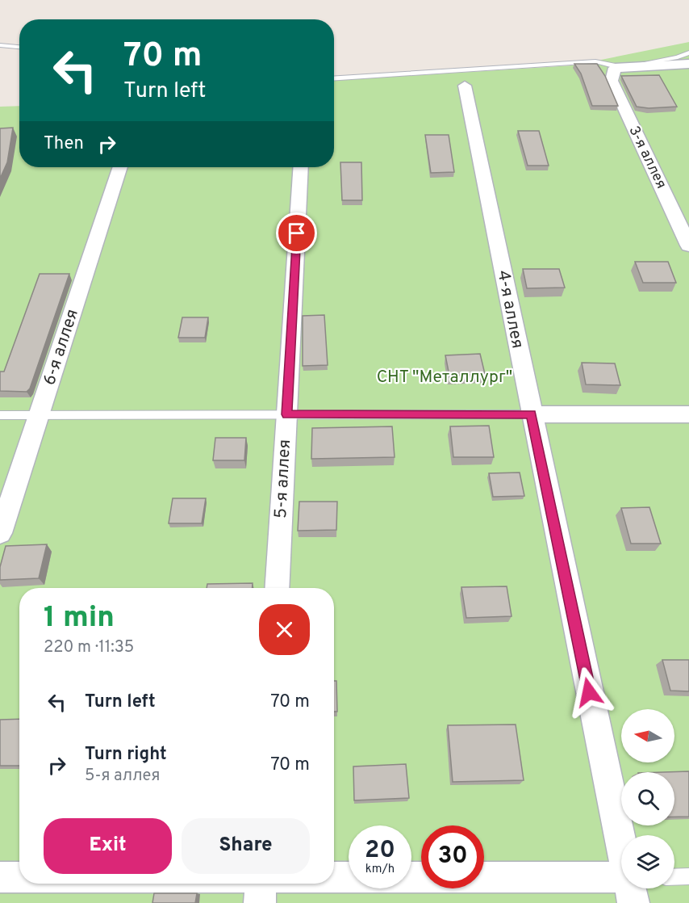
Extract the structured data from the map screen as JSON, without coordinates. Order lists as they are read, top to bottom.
{
  "streets": {
    "street": [
      "3-я аллея",
      "4-я аллея",
      "6-я аллея",
      "5-я аллея"
    ]
  },
  "parks": ["СНТ \"Металлург\""],
  "north": "left",
  "page": {
    "turn": ["70 m", "Turn left"],
    "then": "Then",
    "heading": ["1 min", "220 m · 11:35"],
    "list": [
      {
        "name": "Turn left",
        "value": "70 m"
      },
      {
        "name": "Turn right",
        "note": "5-я аллея",
        "value": "70 m"
      }
    ],
    "buttons": ["Exit", "Share"],
    "speed": "20 km/h",
    "limit": "30"
  }
}
